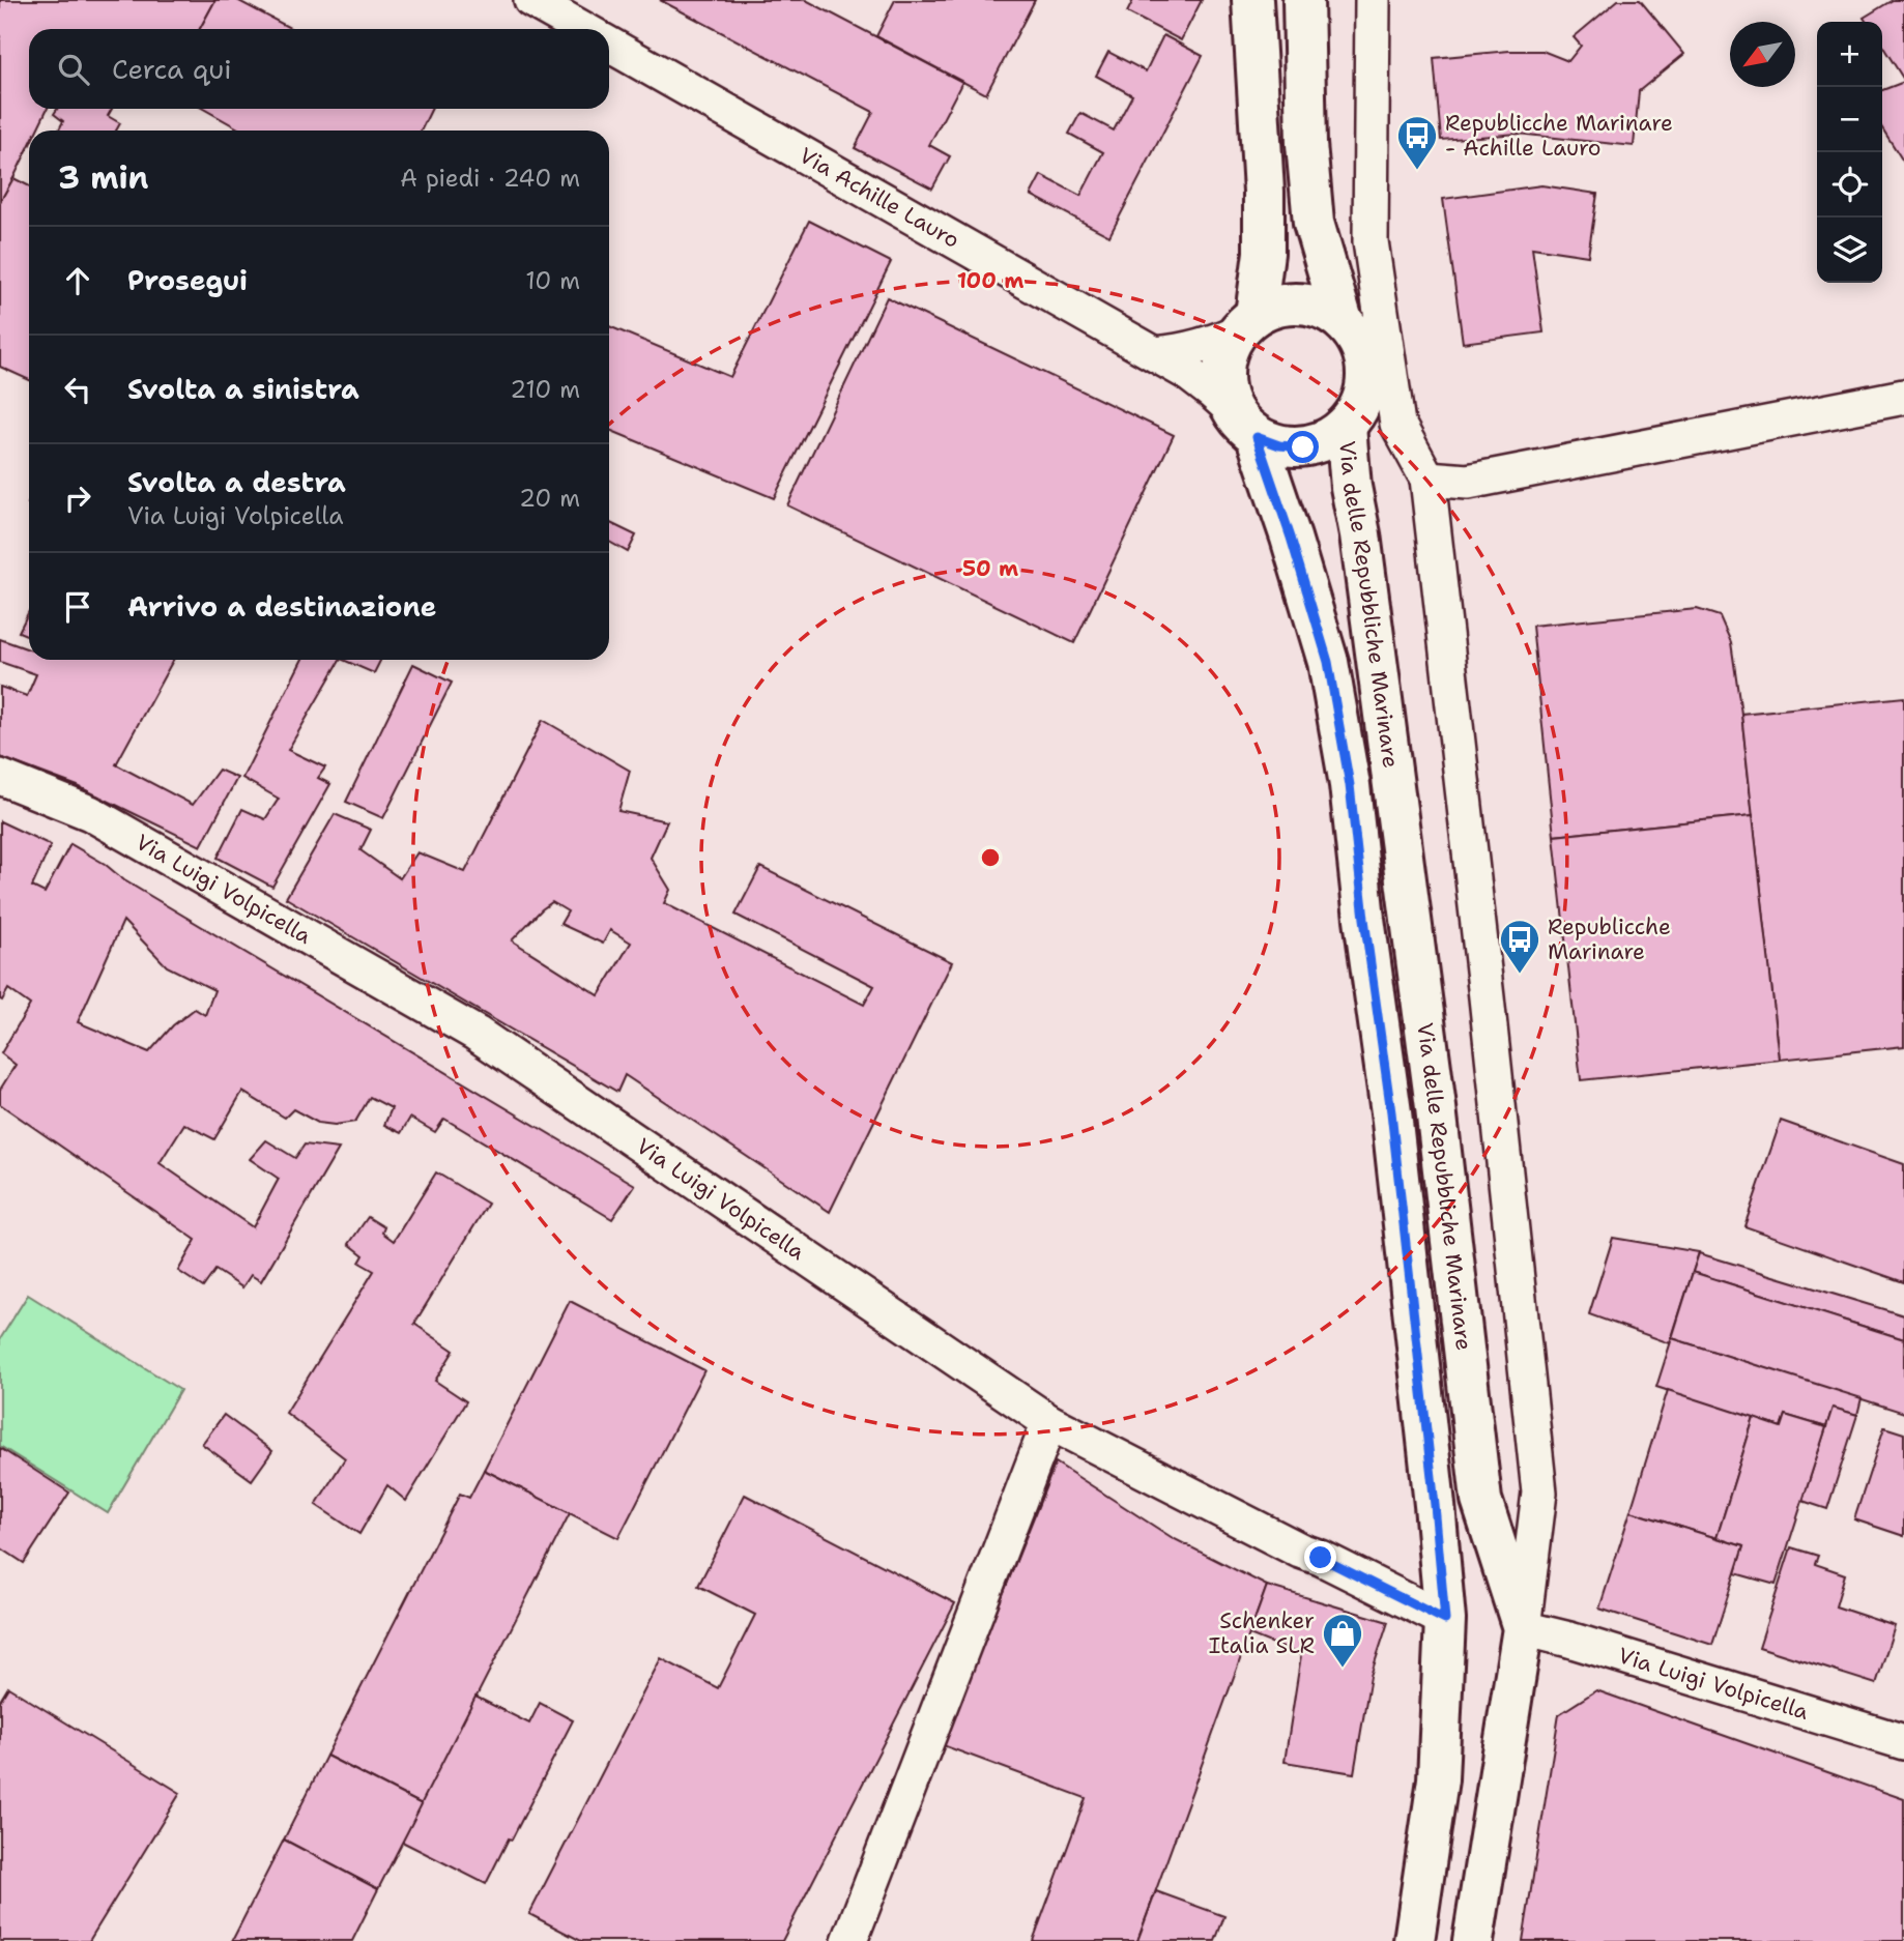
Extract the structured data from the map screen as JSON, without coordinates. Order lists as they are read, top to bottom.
{
  "streets": {
    "main road": ["Via delle Repubbliche Marinare"],
    "street": ["Via Achille Lauro", "Via Luigi Volpicella"]
  },
  "crossings": [
    ["Via Achille Lauro", "Via delle Repubbliche Marinare"],
    ["Via delle Repubbliche Marinare", "Via Luigi Volpicella"]
  ],
  "places": {
    "bus stop": ["Republicche Marinare - Achille Lauro", "Republicche Marinare"],
    "shop": ["Schenker Italia SLR"]
  },
  "north": "bottom left",
  "page": {
    "map_buttons": ["+", "−"],
    "search": "Cerca qui",
    "heading": ["3 min", "A piedi · 240 m"],
    "list": [
      ["Prosegui", "10 m"],
      ["Svolta a sinistra", "210 m"],
      ["Svolta a destra", "Via Luigi Volpicella", "20 m"],
      "Arrivo a destinazione"
    ]
  },
  "rings": ["100 m", "50 m"]
}
